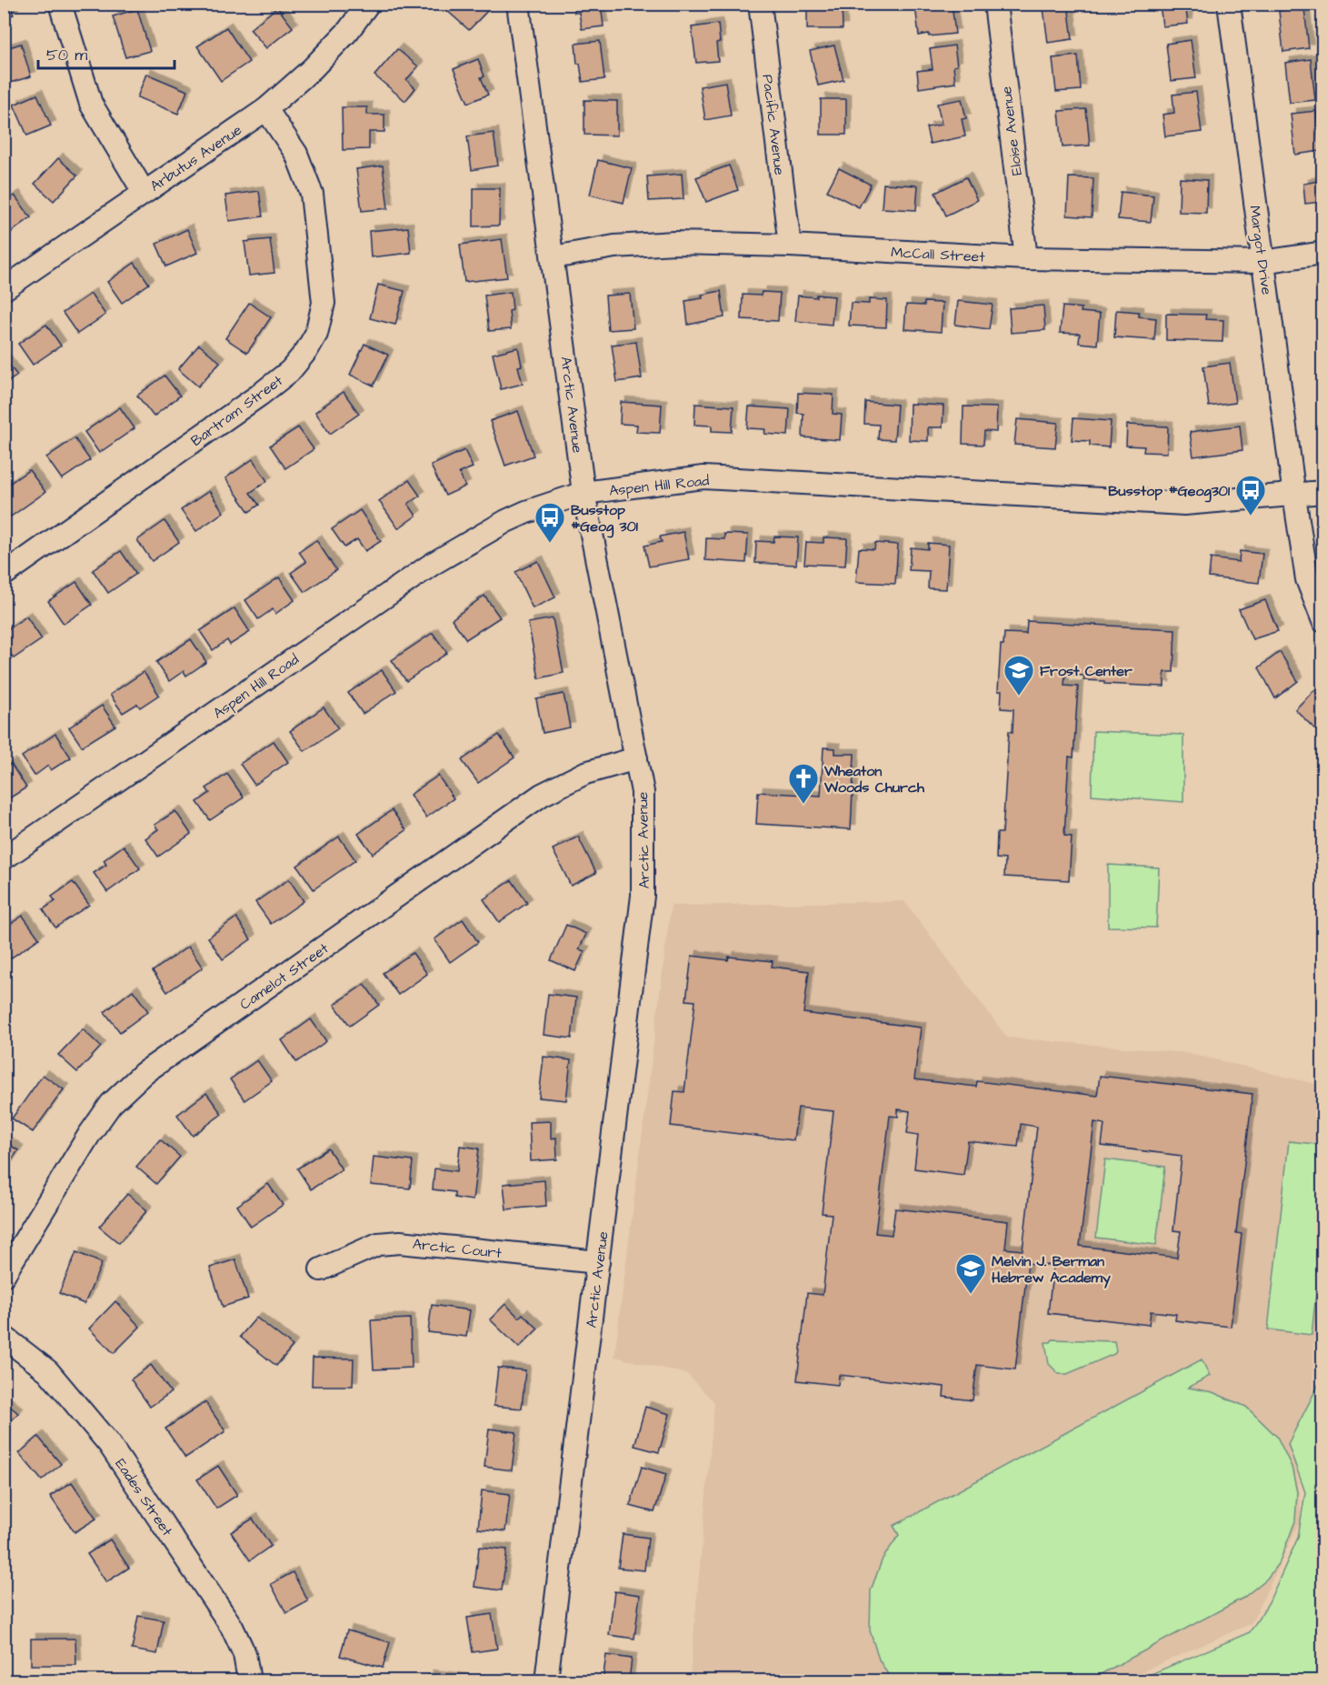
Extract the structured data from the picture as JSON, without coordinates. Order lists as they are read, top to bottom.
{
  "streets": {
    "street": [
      "Pacific Avenue",
      "Eloise Avenue",
      "Arbutus Avenue",
      "Margot Drive",
      "McCall Street",
      "Arctic Avenue",
      "Bartram Street",
      "Aspen Hill Road",
      "Camelot Street",
      "Arctic Court",
      "Eades Street"
    ]
  },
  "crossings": [
    ["Pacific Avenue", "McCall Street"],
    ["Eloise Avenue", "McCall Street"],
    ["Arbutus Avenue", "Bartram Street"],
    ["Margot Drive", "McCall Street"],
    ["Margot Drive", "Aspen Hill Road"],
    ["McCall Street", "Arctic Avenue"],
    ["Arctic Avenue", "Aspen Hill Road"],
    ["Arctic Avenue", "Camelot Street"],
    ["Arctic Avenue", "Arctic Court"]
  ],
  "places": {
    "bus stop": ["Busstop #Geog301", "Busstop #Geog 301"],
    "school or university": ["Frost Center", "Melvin J. Berman Hebrew Academy"],
    "church": ["Wheaton Woods Church"]
  },
  "scale_bar": "50 m"
}
